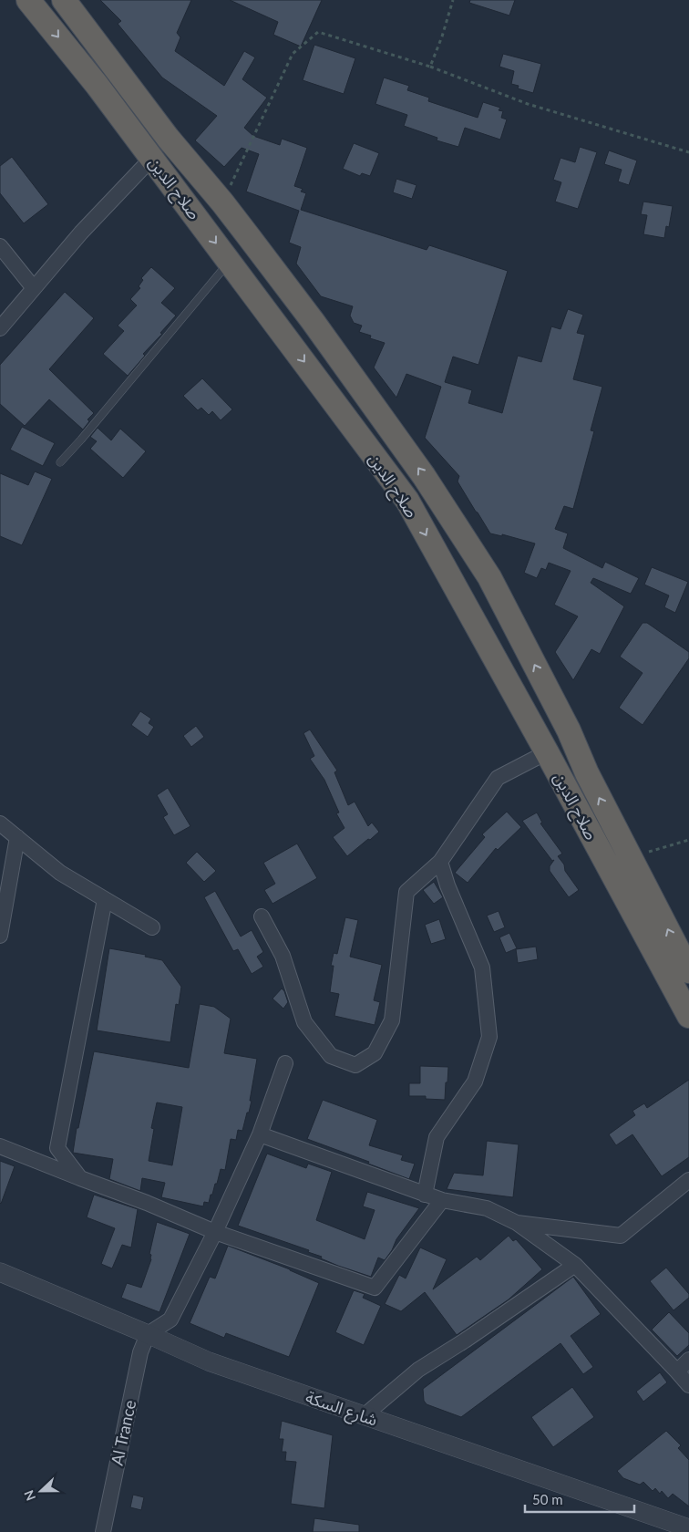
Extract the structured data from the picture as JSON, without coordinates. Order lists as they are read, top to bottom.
{
  "streets": {
    "highway": ["صلاح الدين"],
    "street": ["شارع السكة", "Al Trance"]
  },
  "crossings": [
    ["شارع السكة", "Al Trance"]
  ],
  "scale_bar": "50 m",
  "north": "left"
}
